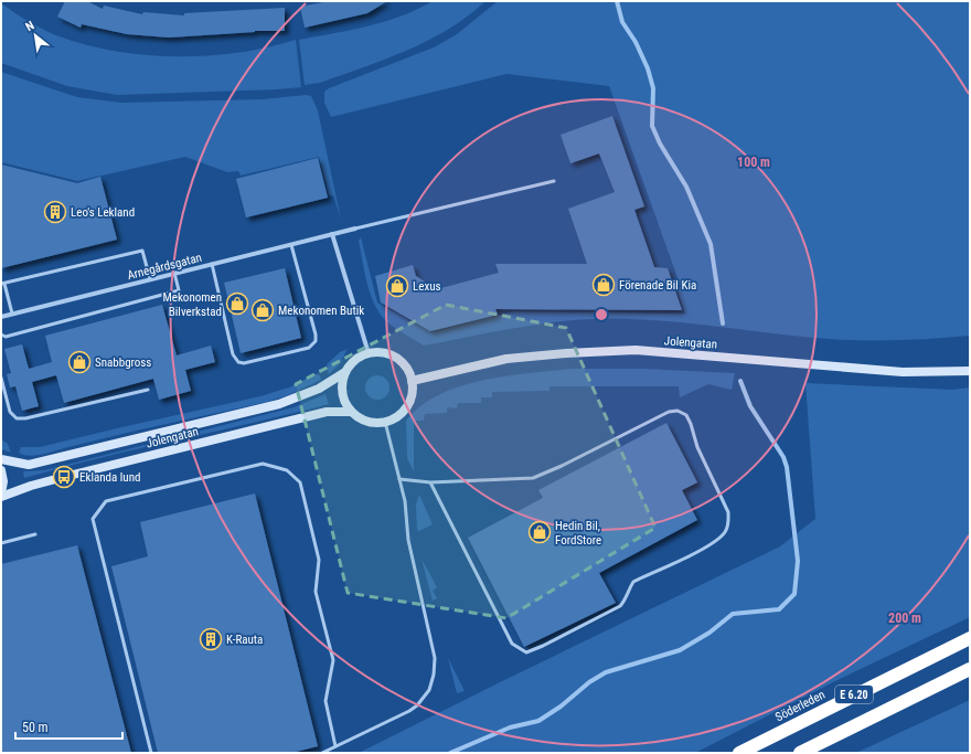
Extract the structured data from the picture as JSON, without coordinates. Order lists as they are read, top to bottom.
{
  "streets": {
    "highway": ["E 6.20", "Söderleden"],
    "street": ["Arnegårdsgatan", "Jolengatan"]
  },
  "places": {
    "building": ["Leo's Lekland", "K-Rauta"],
    "shop": [
      "Förenade Bil Kia",
      "Lexus",
      "Mekonomen Bilverkstad",
      "Mekonomen Butik",
      "Snabbgross",
      "Hedin Bil, FordStore"
    ],
    "bus stop": ["Eklanda lund"]
  },
  "scale_bar": "50 m",
  "north": "top left",
  "rings": ["100 m", "200 m"]
}
